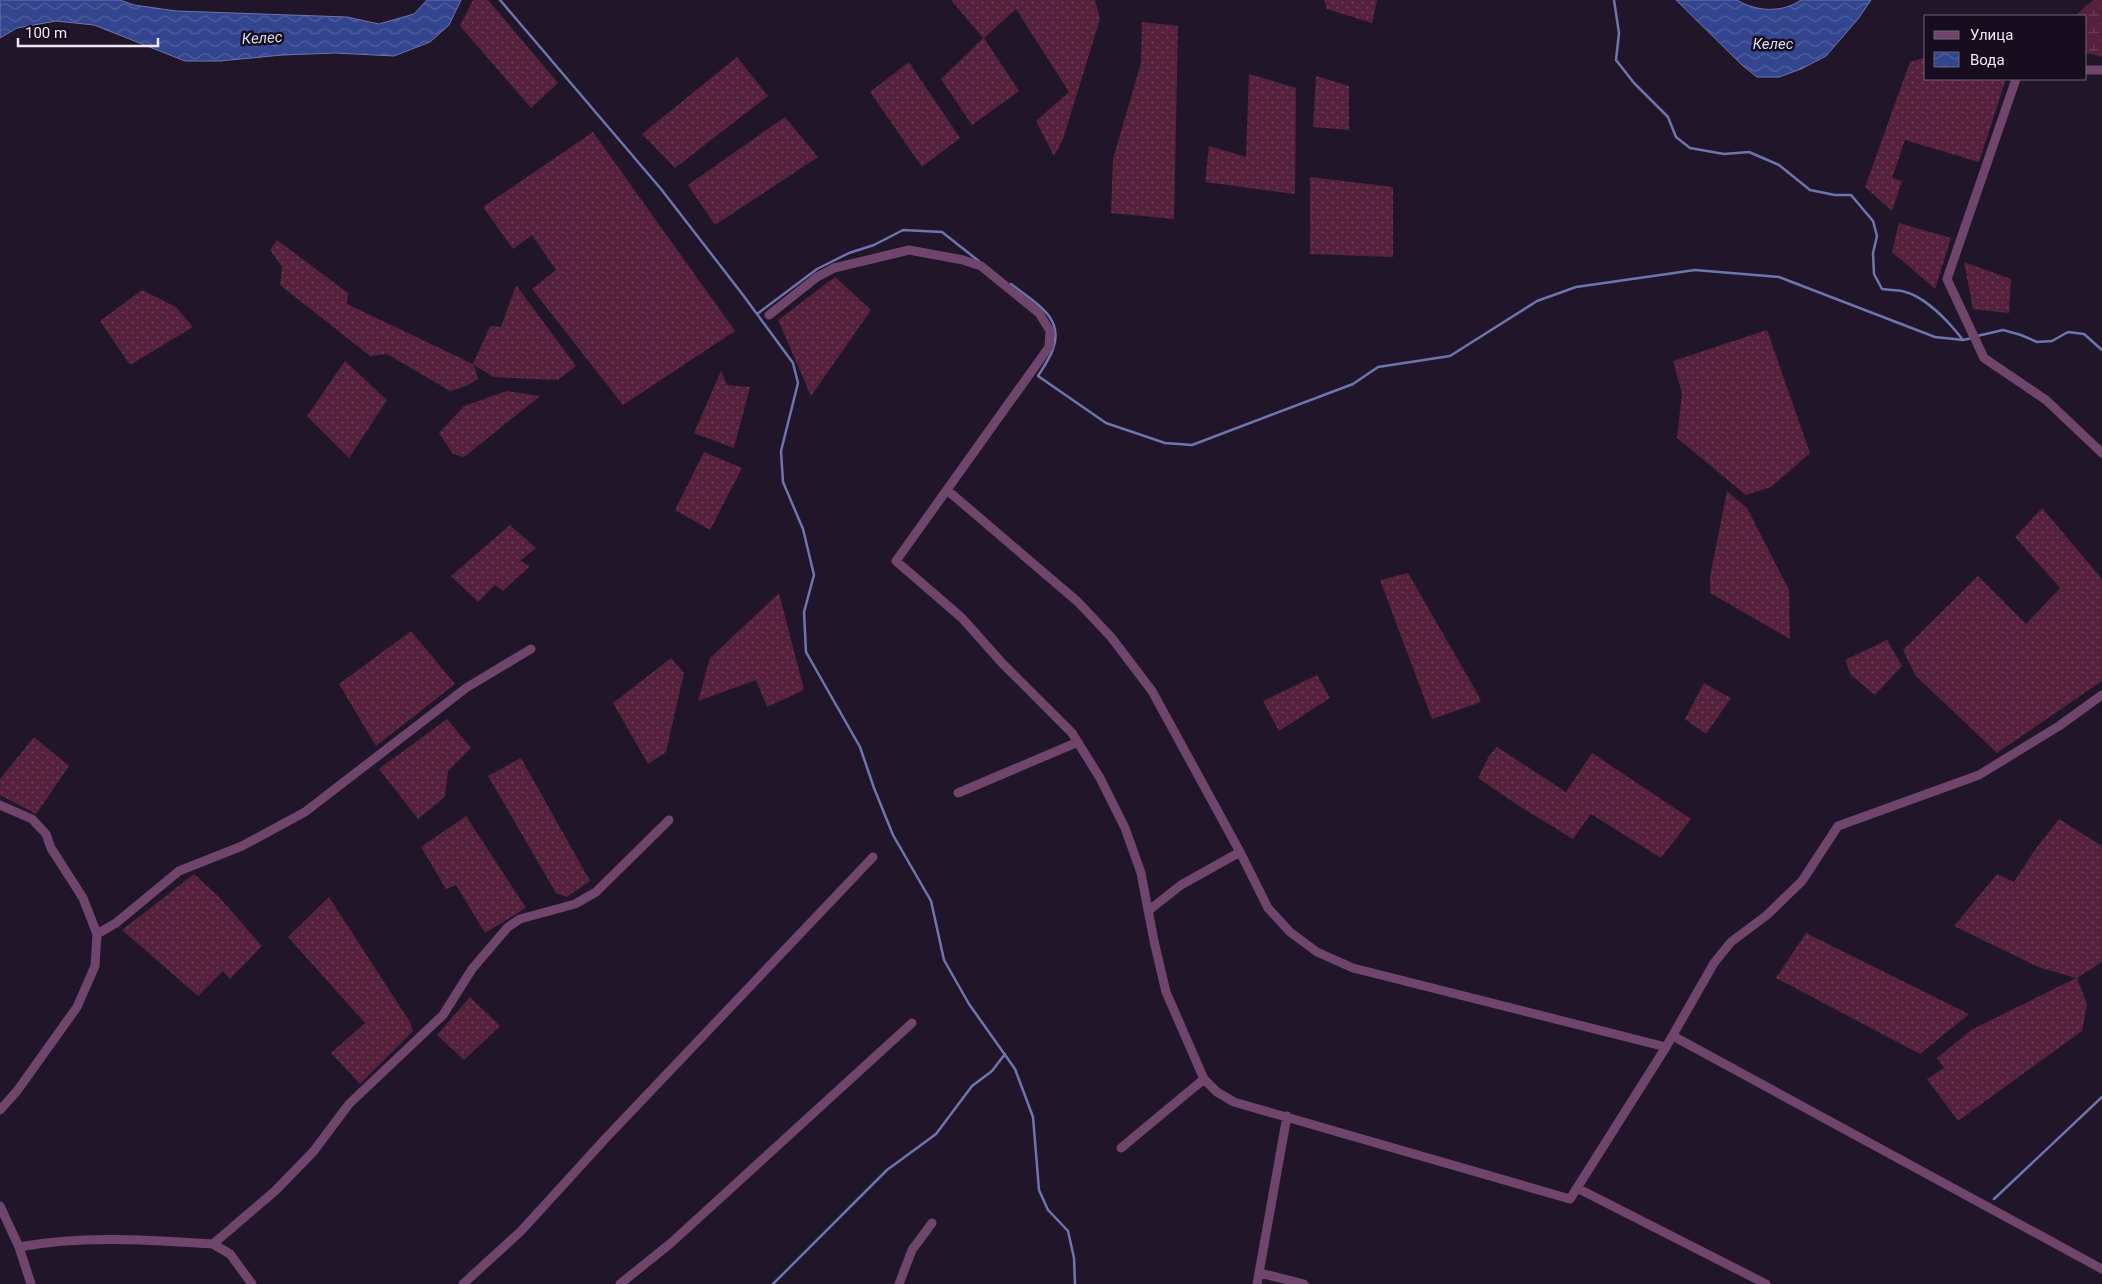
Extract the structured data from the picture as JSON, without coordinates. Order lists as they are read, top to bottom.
{
  "water": ["Келес"],
  "legend": ["Улица", "Вода"],
  "scale_bar": "100 m"
}
